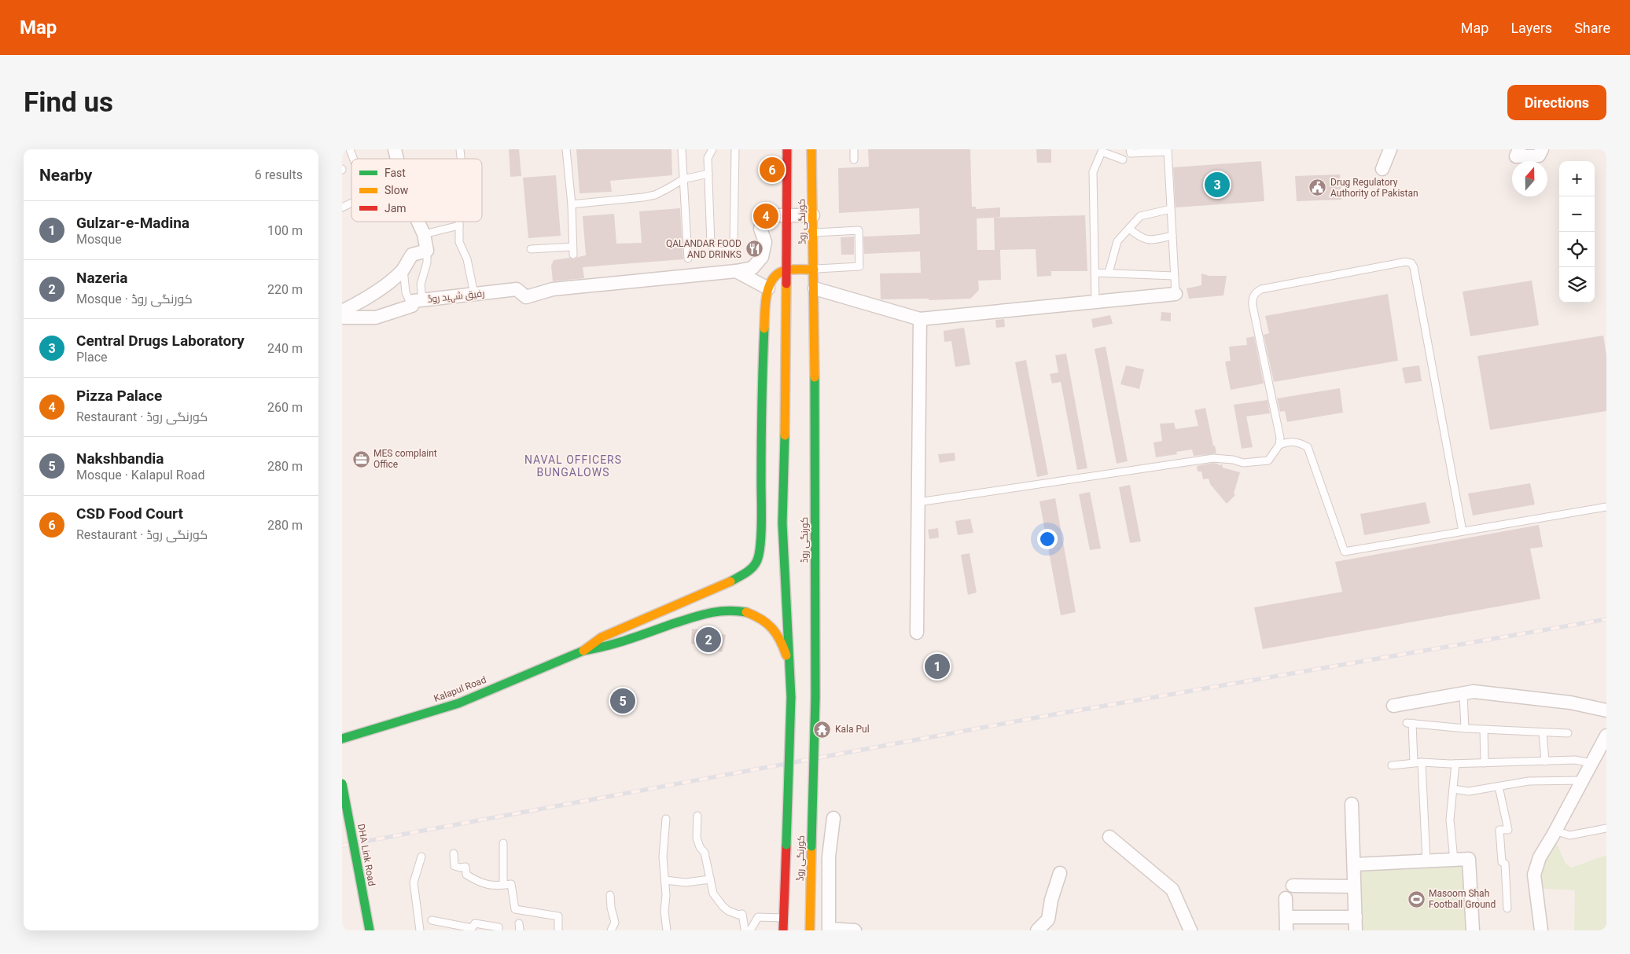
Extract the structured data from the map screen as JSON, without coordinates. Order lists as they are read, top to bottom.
{
  "streets": {
    "main road": ["کورنگی روڈ", "Kalapul Road", "DHA Link Road"],
    "street": ["رفیق شہید روڈ"]
  },
  "districts": ["NAVAL OFFICERS BUNGALOWS"],
  "places": {
    "public building": ["Drug Regulatory Authority of Pakistan"],
    "restaurant": ["QALANDAR FOOD AND DRINKS"],
    "office": ["MES complaint Office"],
    "temple": ["Kala Pul"],
    "sports": ["Masoom Shah Football Ground"]
  },
  "legend": ["Fast", "Slow", "Jam"],
  "north": "top",
  "page": {
    "header": "Map",
    "nav": ["Map", "Layers", "Share"],
    "buttons": "Directions",
    "title": "Find us",
    "heading": ["Nearby", "6 results"],
    "pins": [
      "6",
      "3",
      "4",
      "2",
      "1",
      "5"
    ],
    "map_buttons": ["+", "−"],
    "list": [
      {
        "mark": "1",
        "name": "Gulzar-e-Madina",
        "note": "Mosque",
        "value": "100 m"
      },
      {
        "mark": "2",
        "name": "Nazeria",
        "note": "Mosque · کورنگی روڈ",
        "value": "220 m"
      },
      {
        "mark": "3",
        "name": "Central Drugs Laboratory",
        "note": "Place",
        "value": "240 m"
      },
      {
        "mark": "4",
        "name": "Pizza Palace",
        "note": "Restaurant · کورنگی روڈ",
        "value": "260 m"
      },
      {
        "mark": "5",
        "name": "Nakshbandia",
        "note": "Mosque · Kalapul Road",
        "value": "280 m"
      },
      {
        "mark": "6",
        "name": "CSD Food Court",
        "note": "Restaurant · کورنگی روڈ",
        "value": "280 m"
      }
    ]
  }
}
